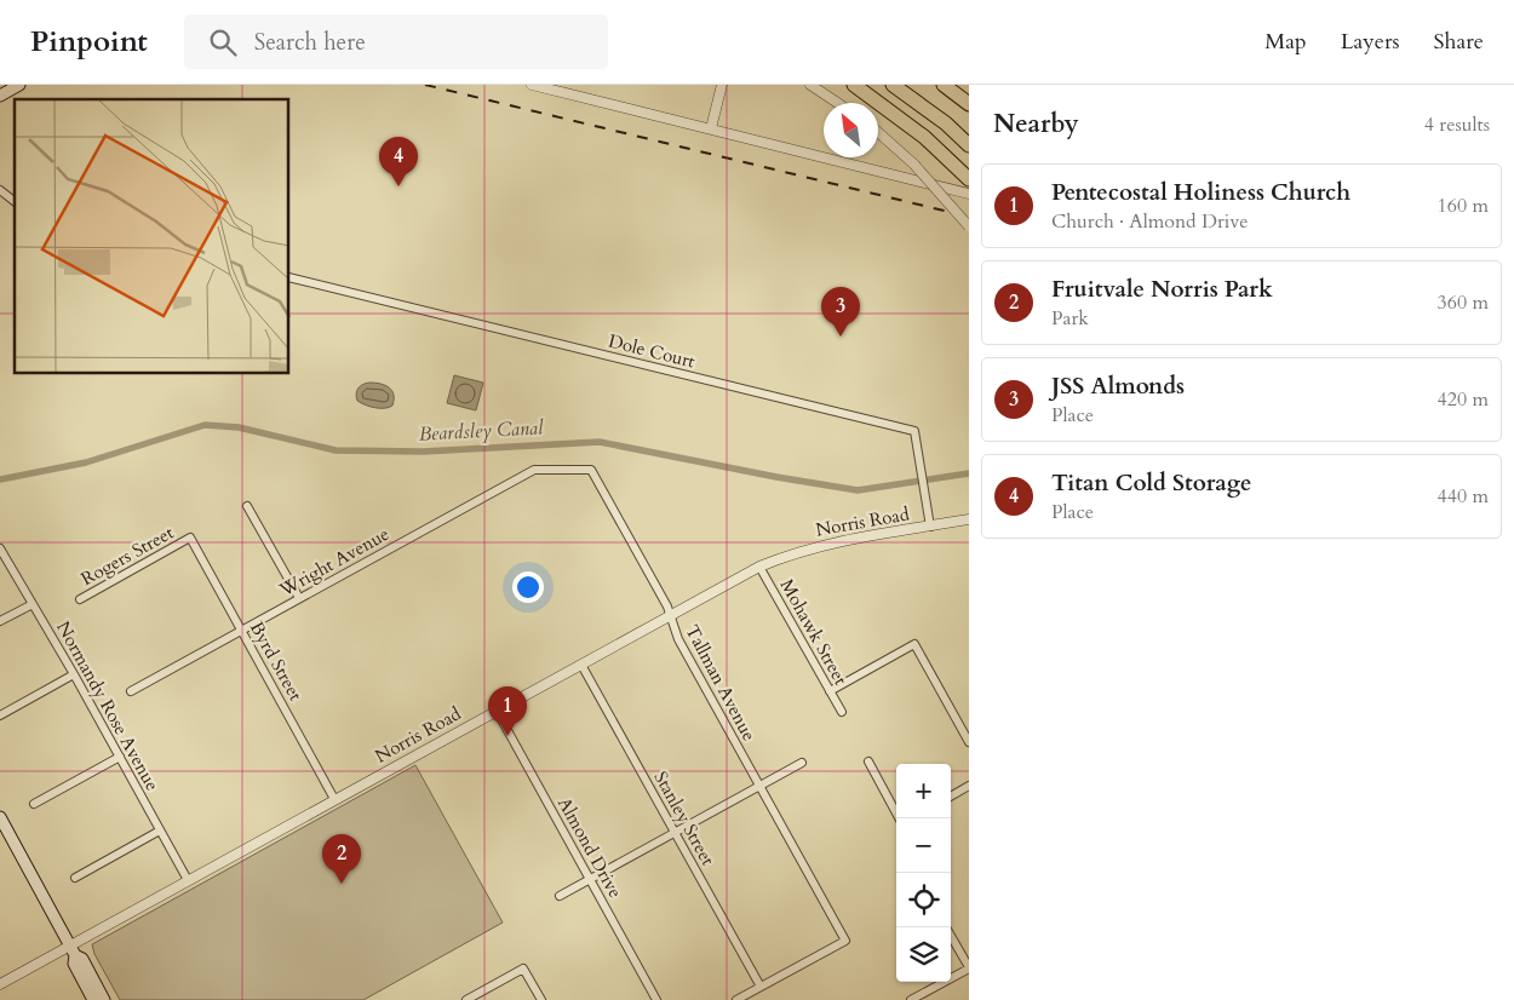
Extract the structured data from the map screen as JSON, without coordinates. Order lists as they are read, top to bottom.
{
  "streets": {
    "street": [
      "Dole Court",
      "Norris Road",
      "Rogers Street",
      "Wright Avenue",
      "Mohawk Street",
      "Byrd Street",
      "Tallman Avenue",
      "Normandy Rose Avenue",
      "Stanley Street",
      "Almond Drive"
    ]
  },
  "crossings": [
    ["Dole Court", "Norris Road"],
    ["Norris Road", "Mohawk Street"],
    ["Norris Road", "Byrd Street"],
    ["Norris Road", "Tallman Avenue"],
    ["Norris Road", "Normandy Rose Avenue"],
    ["Norris Road", "Stanley Street"],
    ["Norris Road", "Almond Drive"],
    ["Rogers Street", "Byrd Street"],
    ["Wright Avenue", "Byrd Street"],
    ["Wright Avenue", "Tallman Avenue"],
    ["Tallman Avenue", "Stanley Street"]
  ],
  "water": ["Beardsley Canal"],
  "north": "top left",
  "page": {
    "header": "Pinpoint",
    "search": "Search here",
    "nav": ["Map", "Layers", "Share"],
    "heading": ["Nearby", "4 results"],
    "pins": [
      "4",
      "3",
      "1",
      "2"
    ],
    "list": [
      {
        "mark": "1",
        "name": "Pentecostal Holiness Church",
        "note": "Church · Almond Drive",
        "value": "160 m"
      },
      {
        "mark": "2",
        "name": "Fruitvale Norris Park",
        "note": "Park",
        "value": "360 m"
      },
      {
        "mark": "3",
        "name": "JSS Almonds",
        "note": "Place",
        "value": "420 m"
      },
      {
        "mark": "4",
        "name": "Titan Cold Storage",
        "note": "Place",
        "value": "440 m"
      }
    ],
    "map_buttons": ["+", "−"]
  }
}
